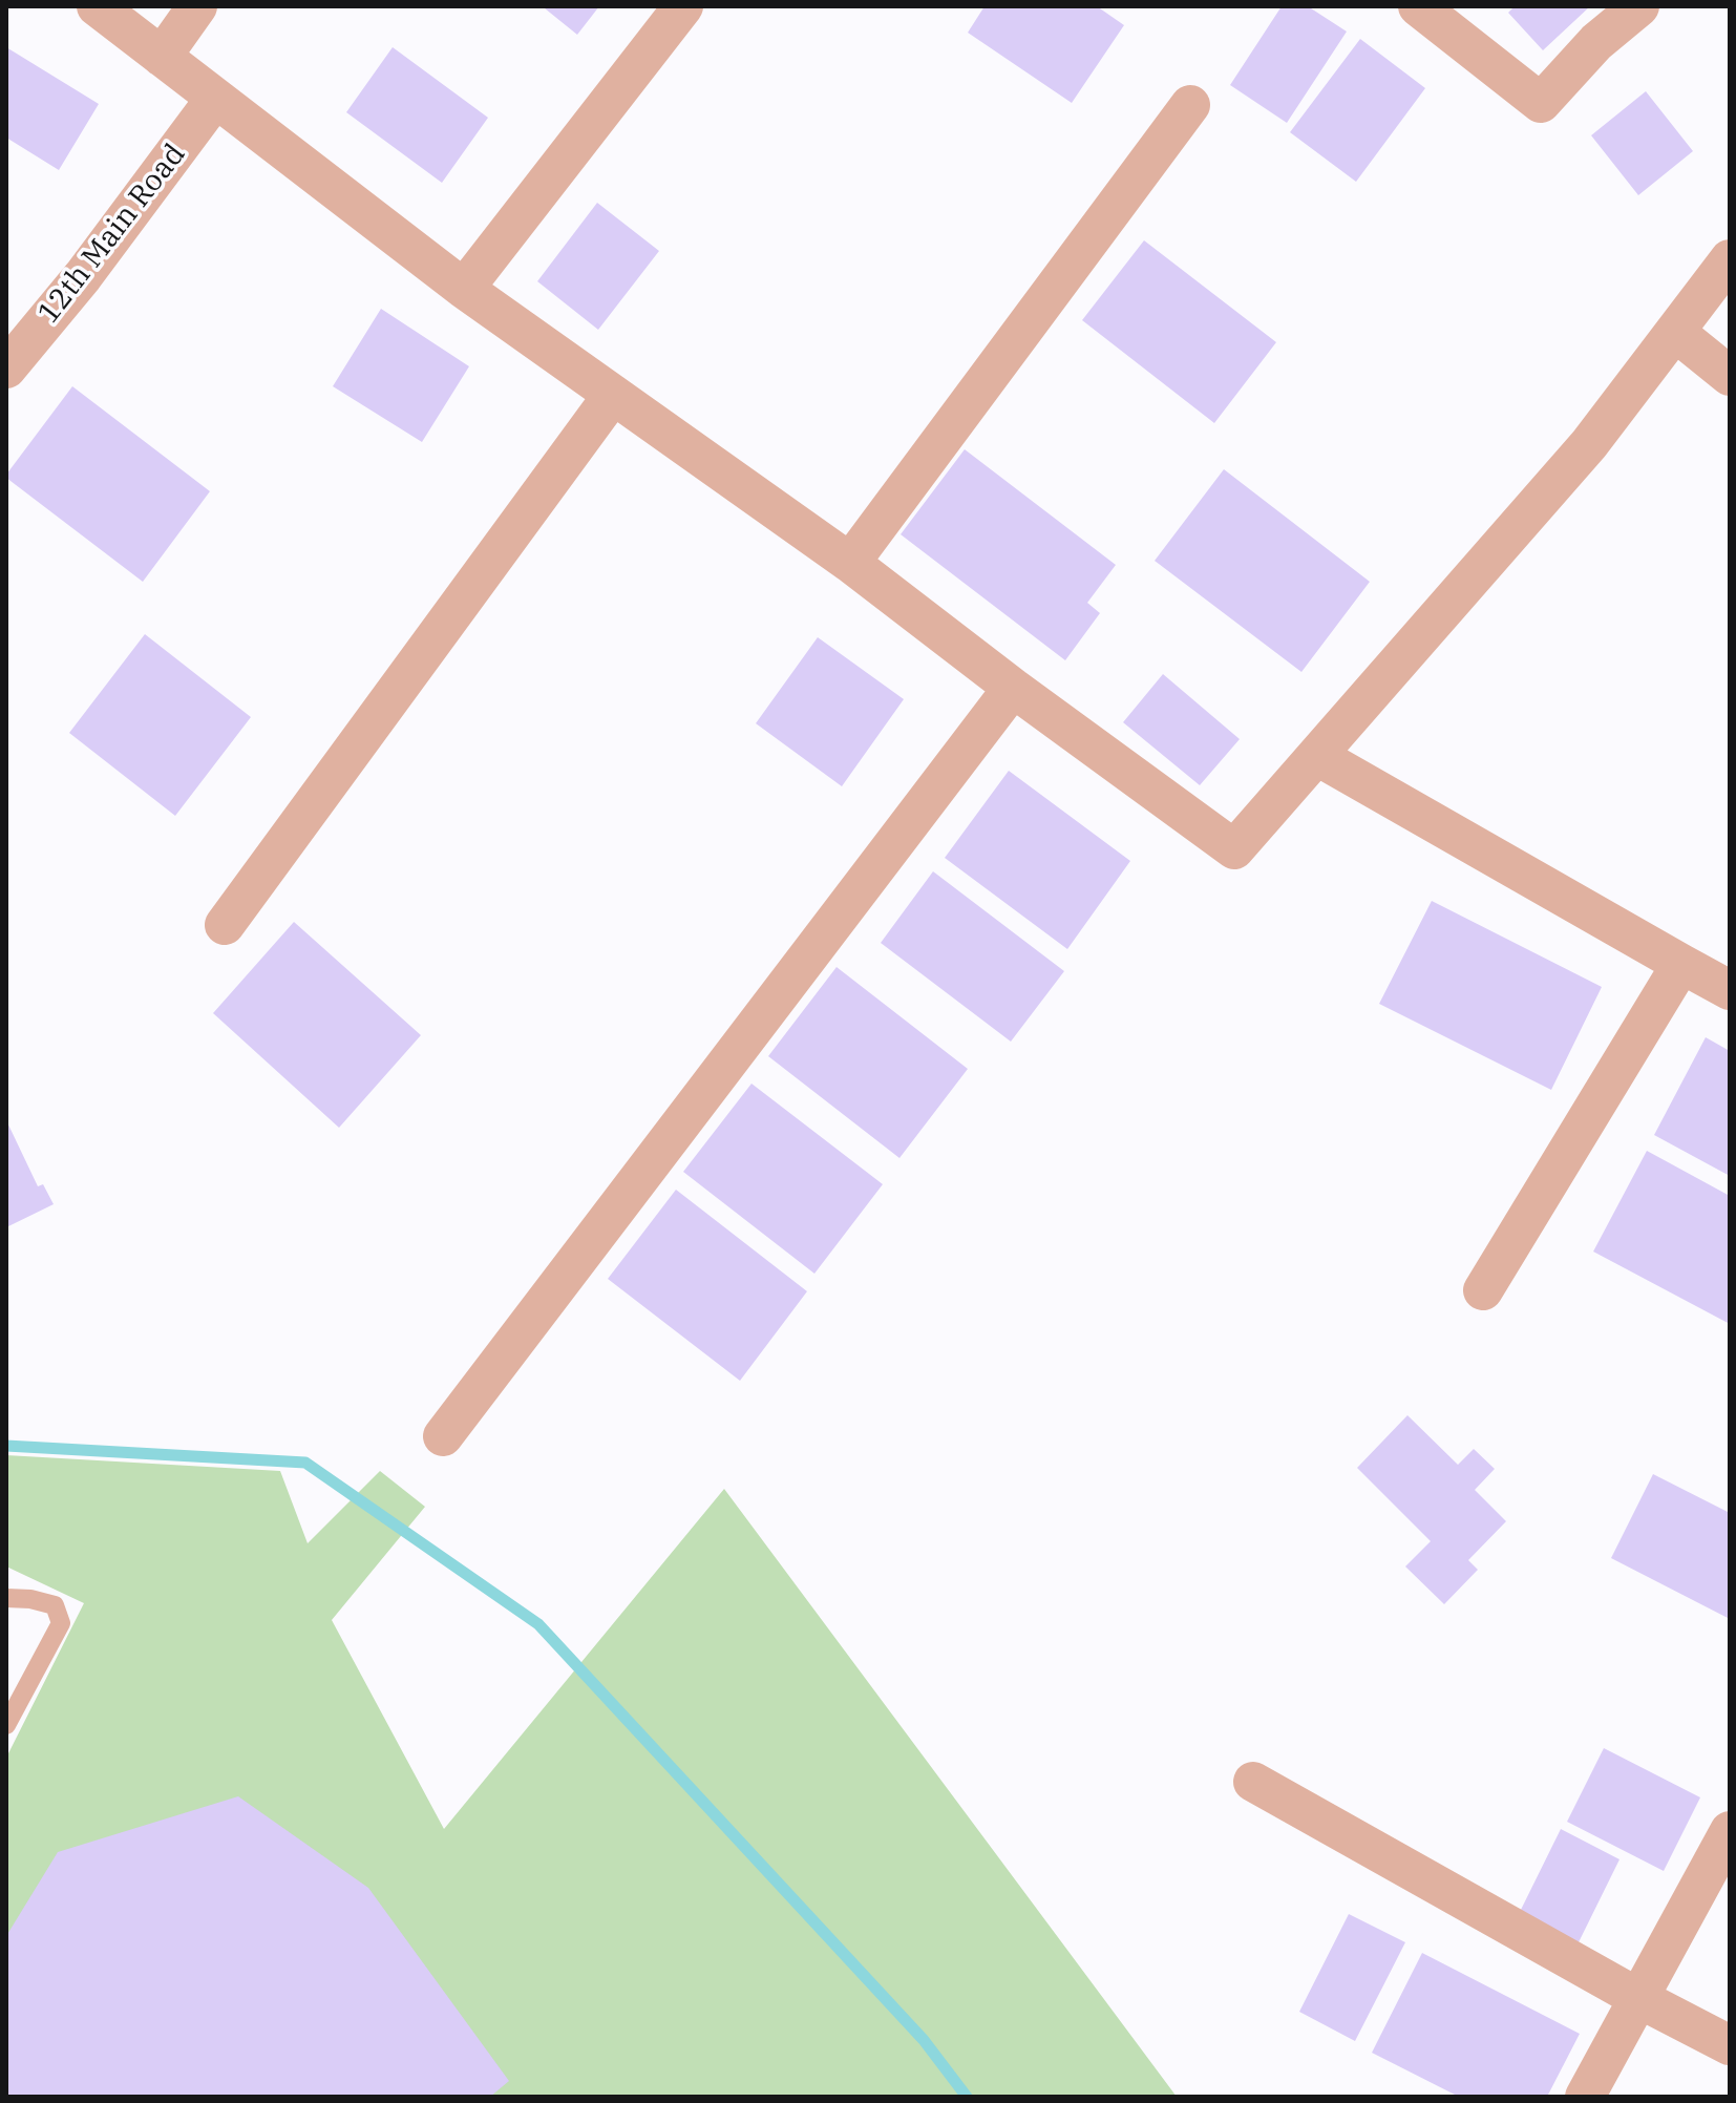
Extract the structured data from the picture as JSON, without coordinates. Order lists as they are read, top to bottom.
{
  "streets": {
    "street": ["12th Main Road"]
  }
}
